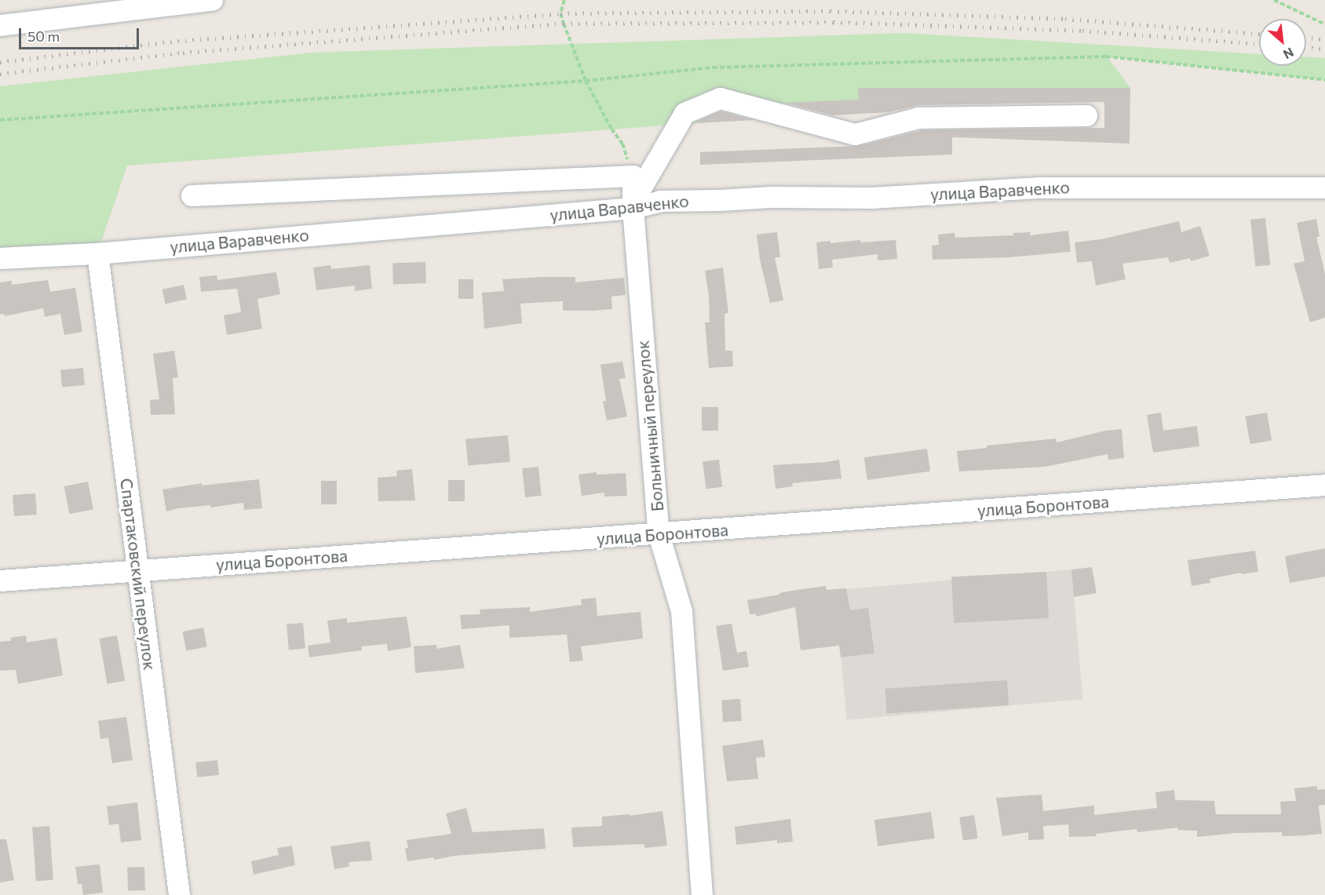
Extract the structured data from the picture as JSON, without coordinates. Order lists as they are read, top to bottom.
{
  "streets": {
    "street": [
      "улица Варавченко",
      "Больничный переулок",
      "улица Боронтова",
      "Спартаковский переулок"
    ]
  },
  "crossings": [
    ["улица Варавченко", "Больничный переулок"],
    ["улица Варавченко", "Спартаковский переулок"],
    ["Больничный переулок", "улица Боронтова"],
    ["улица Боронтова", "Спартаковский переулок"]
  ],
  "scale_bar": "50 m",
  "north": "bottom right"
}
